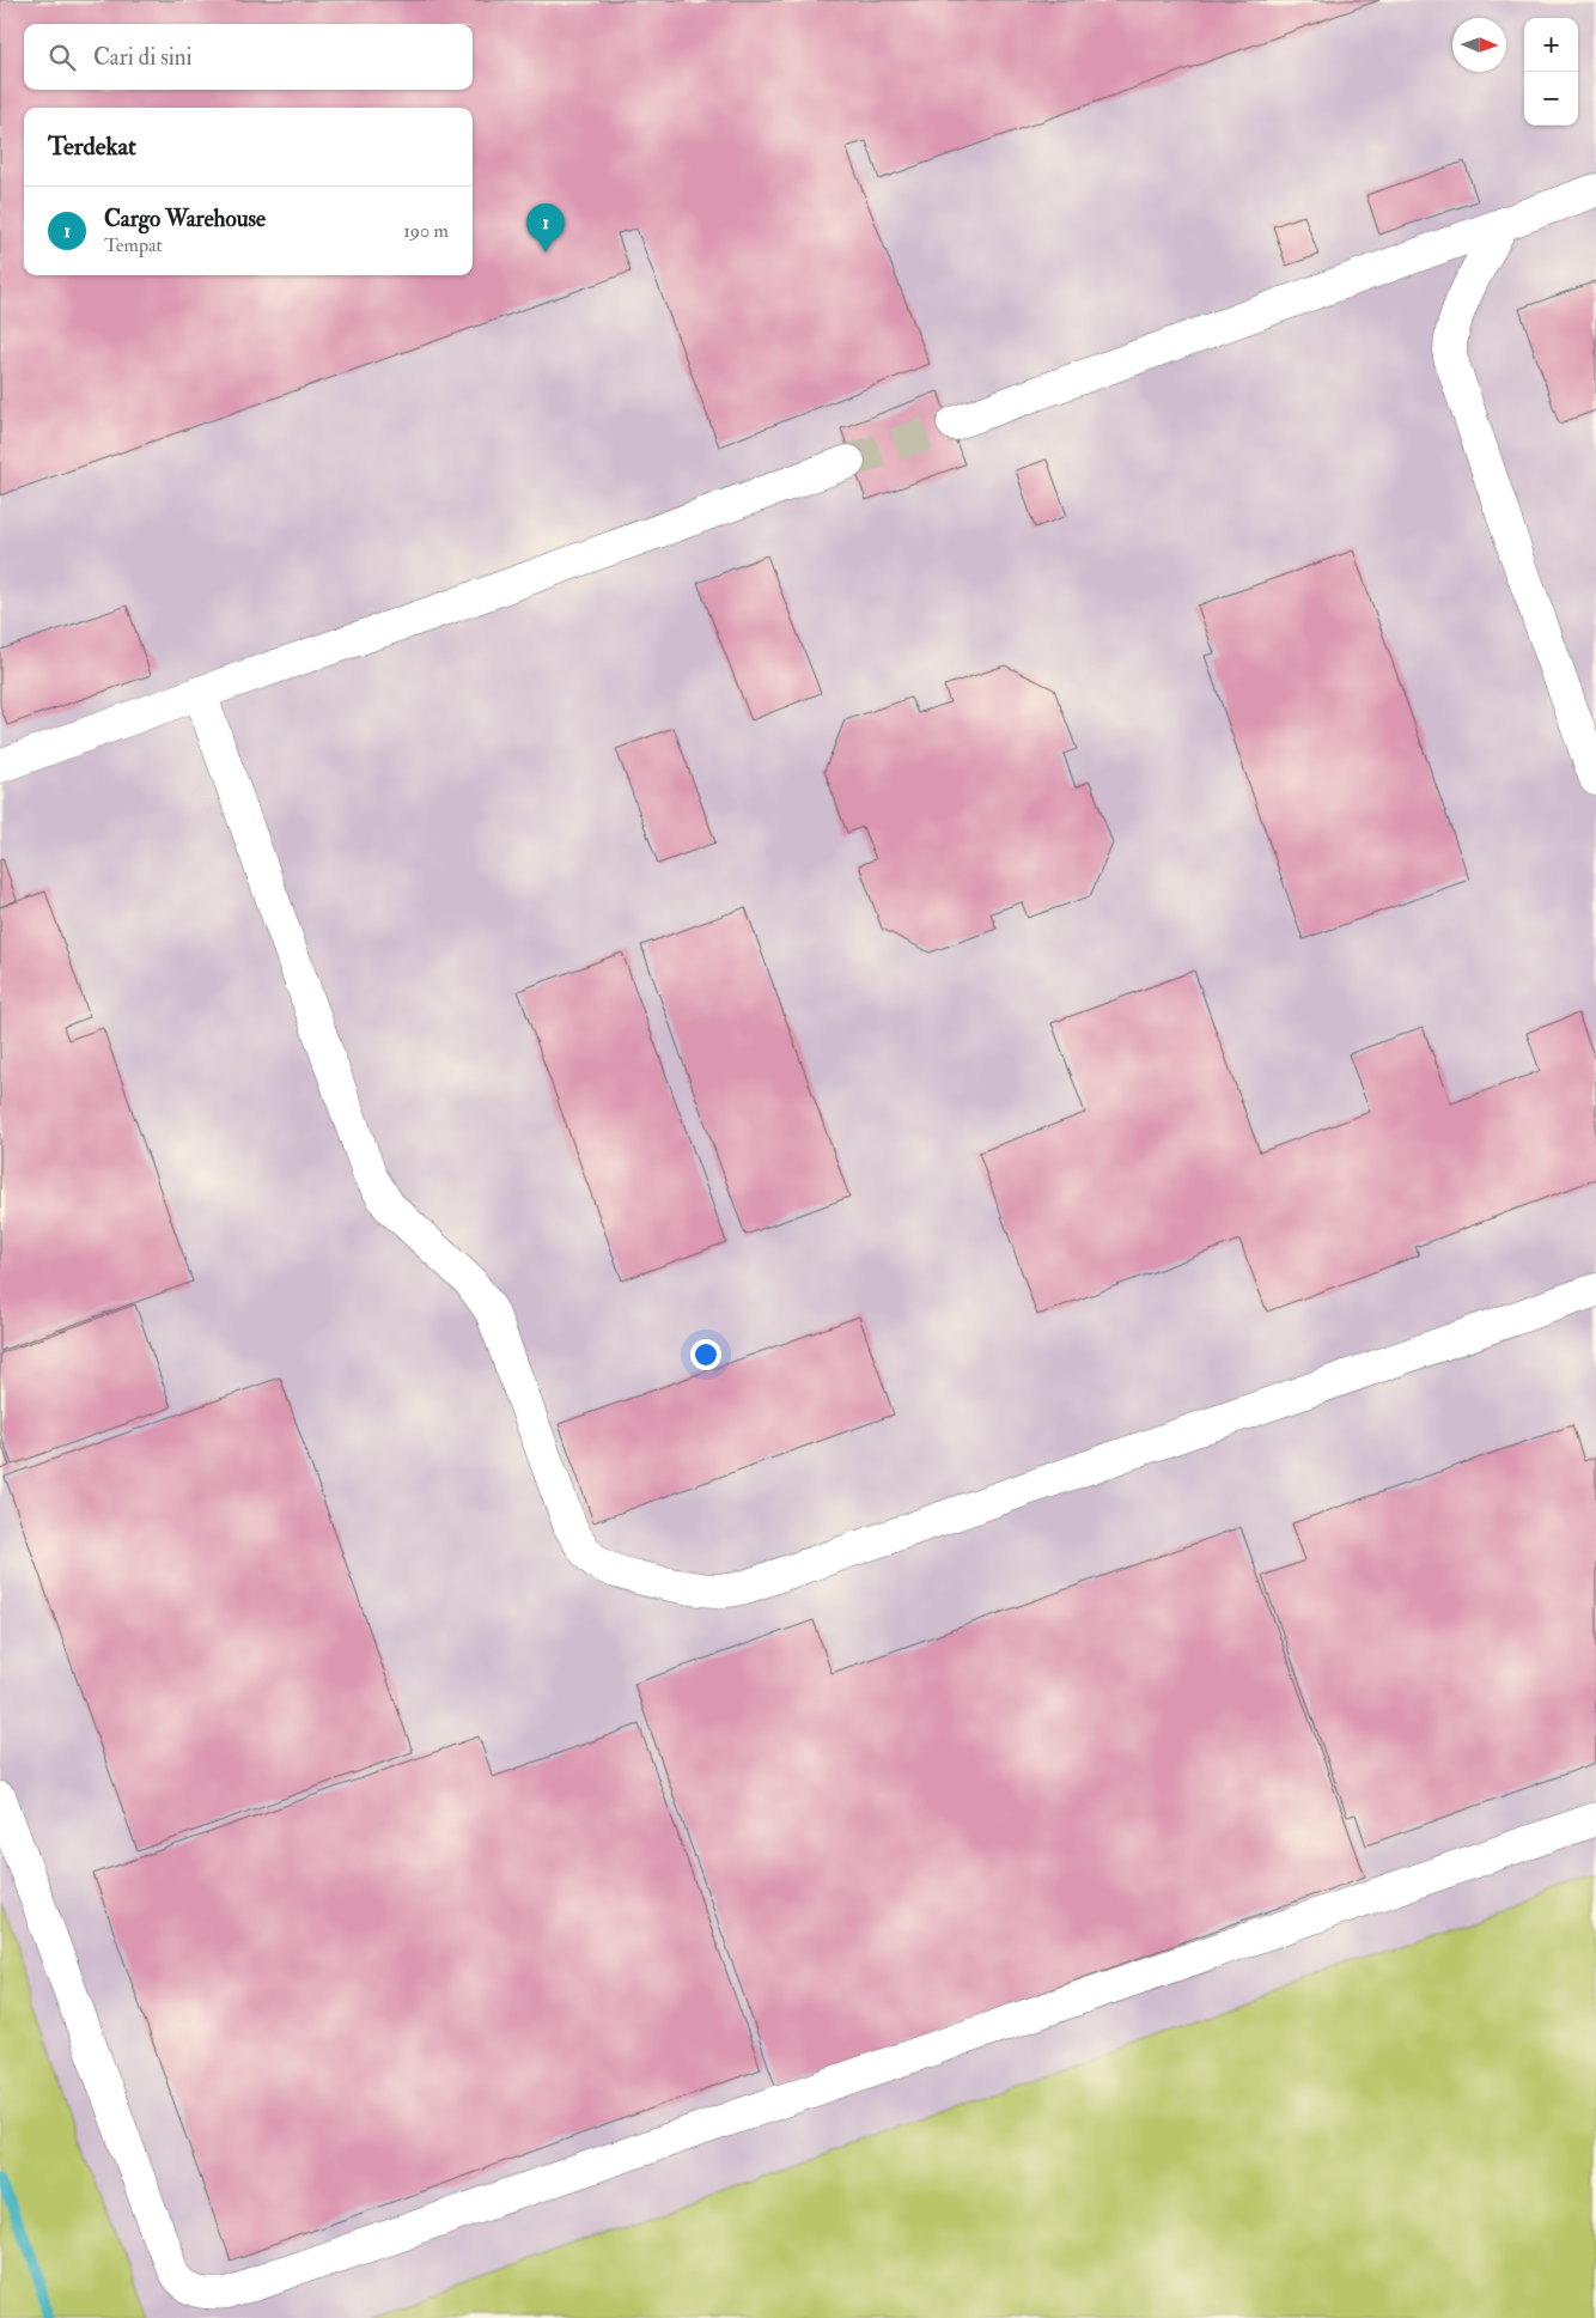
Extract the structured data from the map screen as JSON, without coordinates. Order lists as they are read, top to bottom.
{
  "north": "right",
  "page": {
    "map_buttons": ["+", "−"],
    "search": "Cari di sini",
    "heading": "Terdekat",
    "list": [
      {
        "mark": "1",
        "name": "Cargo Warehouse",
        "note": "Tempat",
        "value": "190 m"
      }
    ],
    "pins": "1"
  }
}
